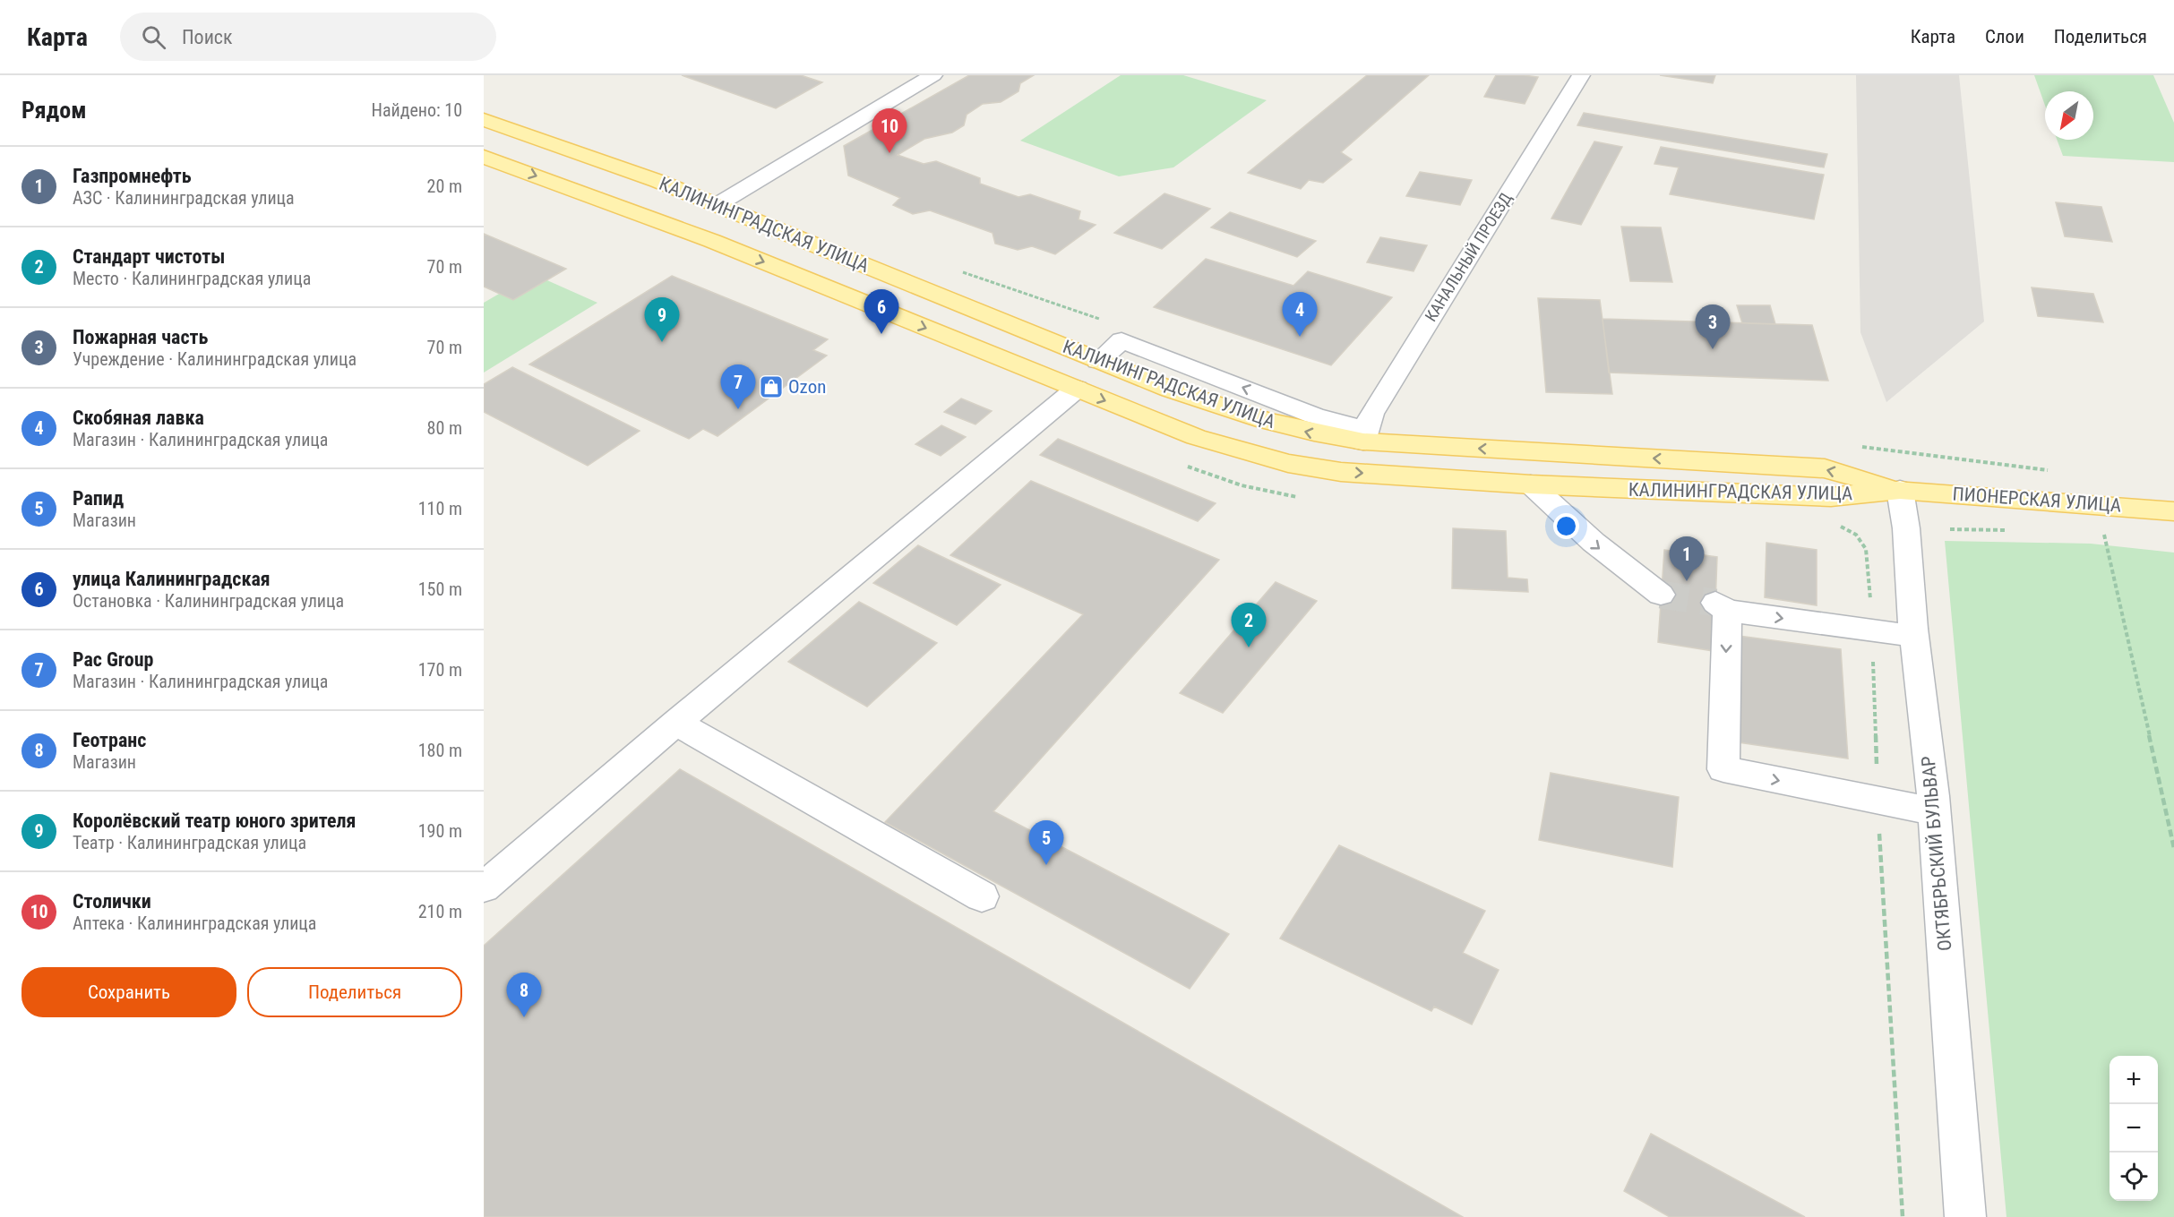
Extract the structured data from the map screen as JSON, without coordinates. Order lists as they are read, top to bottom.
{
  "streets": {
    "main road": ["КАЛИНИНГРАДСКАЯ УЛИЦА", "ПИОНЕРСКАЯ УЛИЦА"],
    "street": ["КАНАЛЬНЫЙ ПРОЕЗД", "ОКТЯБРЬСКИЙ БУЛЬВАР"]
  },
  "crossings": [
    ["КАЛИНИНГРАДСКАЯ УЛИЦА", "КАНАЛЬНЫЙ ПРОЕЗД"],
    ["КАЛИНИНГРАДСКАЯ УЛИЦА", "ПИОНЕРСКАЯ УЛИЦА"],
    ["КАЛИНИНГРАДСКАЯ УЛИЦА", "ОКТЯБРЬСКИЙ БУЛЬВАР"],
    ["ПИОНЕРСКАЯ УЛИЦА", "ОКТЯБРЬСКИЙ БУЛЬВАР"]
  ],
  "places": {
    "shop": ["Ozon"]
  },
  "north": "bottom left",
  "page": {
    "header": "Карта",
    "search": "Поиск",
    "nav": ["Карта", "Слои", "Поделиться"],
    "heading": ["Рядом", "Найдено: 10"],
    "pins": [
      "10",
      "6",
      "4",
      "9",
      "3",
      "7",
      "1",
      "2",
      "5",
      "8"
    ],
    "list": [
      {
        "mark": "1",
        "name": "Газпромнефть",
        "note": "АЗС · Калининградская улица",
        "value": "20 m"
      },
      {
        "mark": "2",
        "name": "Стандарт чистоты",
        "note": "Место · Калининградская улица",
        "value": "70 m"
      },
      {
        "mark": "3",
        "name": "Пожарная часть",
        "note": "Учреждение · Калининградская улица",
        "value": "70 m"
      },
      {
        "mark": "4",
        "name": "Скобяная лавка",
        "note": "Магазин · Калининградская улица",
        "value": "80 m"
      },
      {
        "mark": "5",
        "name": "Рапид",
        "note": "Магазин",
        "value": "110 m"
      },
      {
        "mark": "6",
        "name": "улица Калининградская",
        "note": "Остановка · Калининградская улица",
        "value": "150 m"
      },
      {
        "mark": "7",
        "name": "Pac Group",
        "note": "Магазин · Калининградская улица",
        "value": "170 m"
      },
      {
        "mark": "8",
        "name": "Геотранс",
        "note": "Магазин",
        "value": "180 m"
      },
      {
        "mark": "9",
        "name": "Королёвский театр юного зрителя",
        "note": "Театр · Калининградская улица",
        "value": "190 m"
      },
      {
        "mark": "10",
        "name": "Столички",
        "note": "Аптека · Калининградская улица",
        "value": "210 m"
      }
    ],
    "buttons": ["Сохранить", "Поделиться"],
    "map_buttons": ["+", "−"]
  }
}
